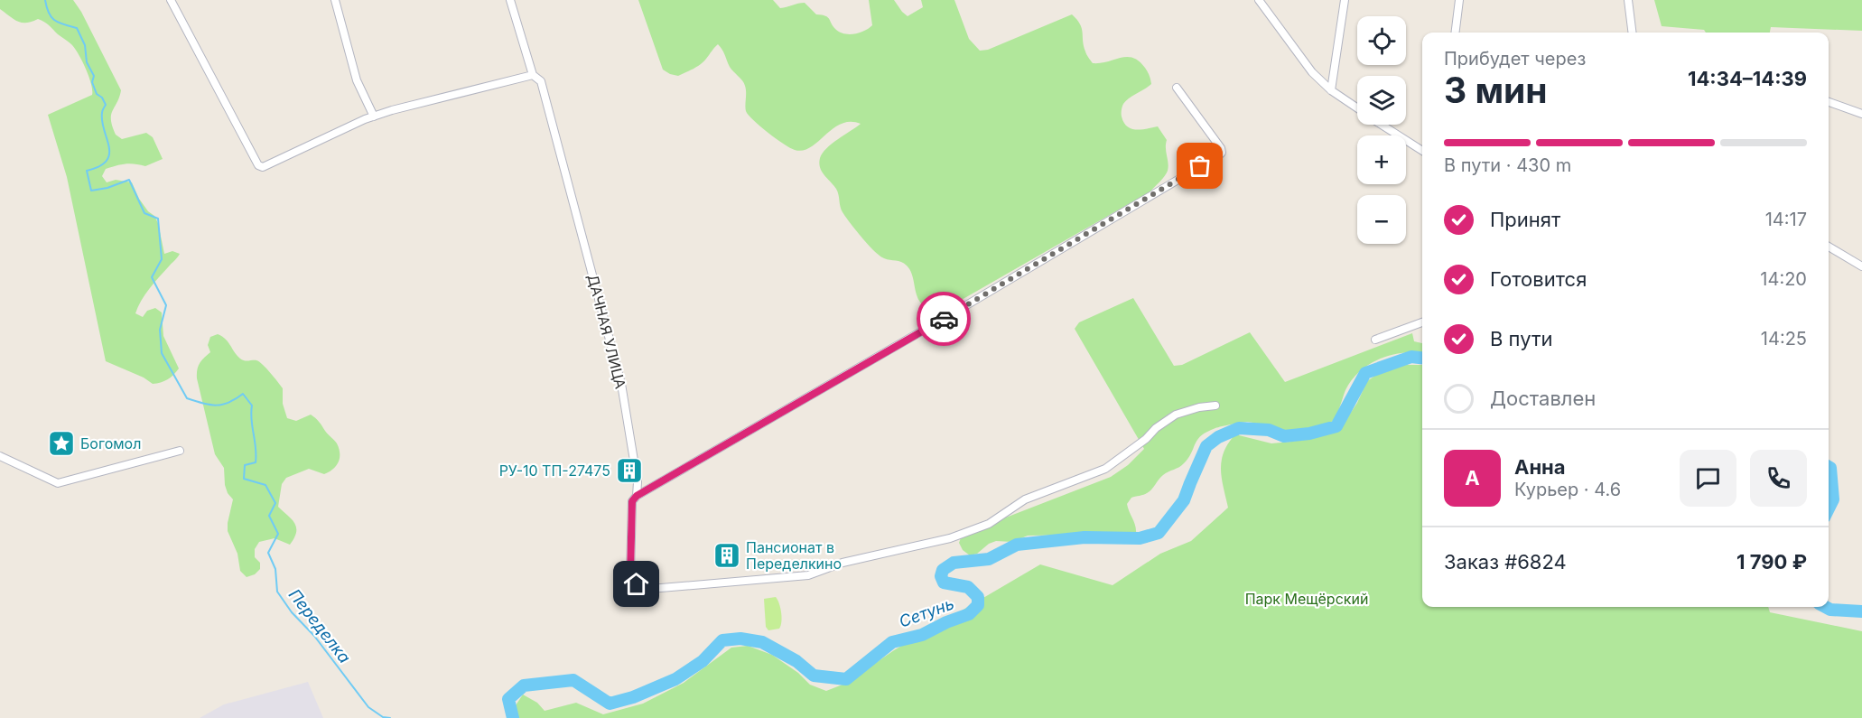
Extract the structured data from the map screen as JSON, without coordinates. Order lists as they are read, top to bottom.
{
  "streets": {
    "street": ["ДАЧНАЯ УЛИЦА"]
  },
  "water": ["Сетунь", "Переделка"],
  "parks": ["Парк Мещёрский"],
  "places": {
    "place": ["Богомол"],
    "building": ["РУ-10 ТП-27475", "Пансионат в Переделкино"]
  },
  "page": {
    "map_buttons": ["+", "−"],
    "heading": ["3 мин", "Прибудет через", "14:34–14:39"],
    "panel": [
      "Анна",
      "Курьер · 4.6",
      "Заказ #6824",
      "1 790 ₽"
    ],
    "bar": "В пути · 430 m",
    "list": [
      ["Принят", "14:17"],
      ["Готовится", "14:20"],
      ["В пути", "14:25"],
      "Доставлен"
    ],
    "round": "А"
  }
}
